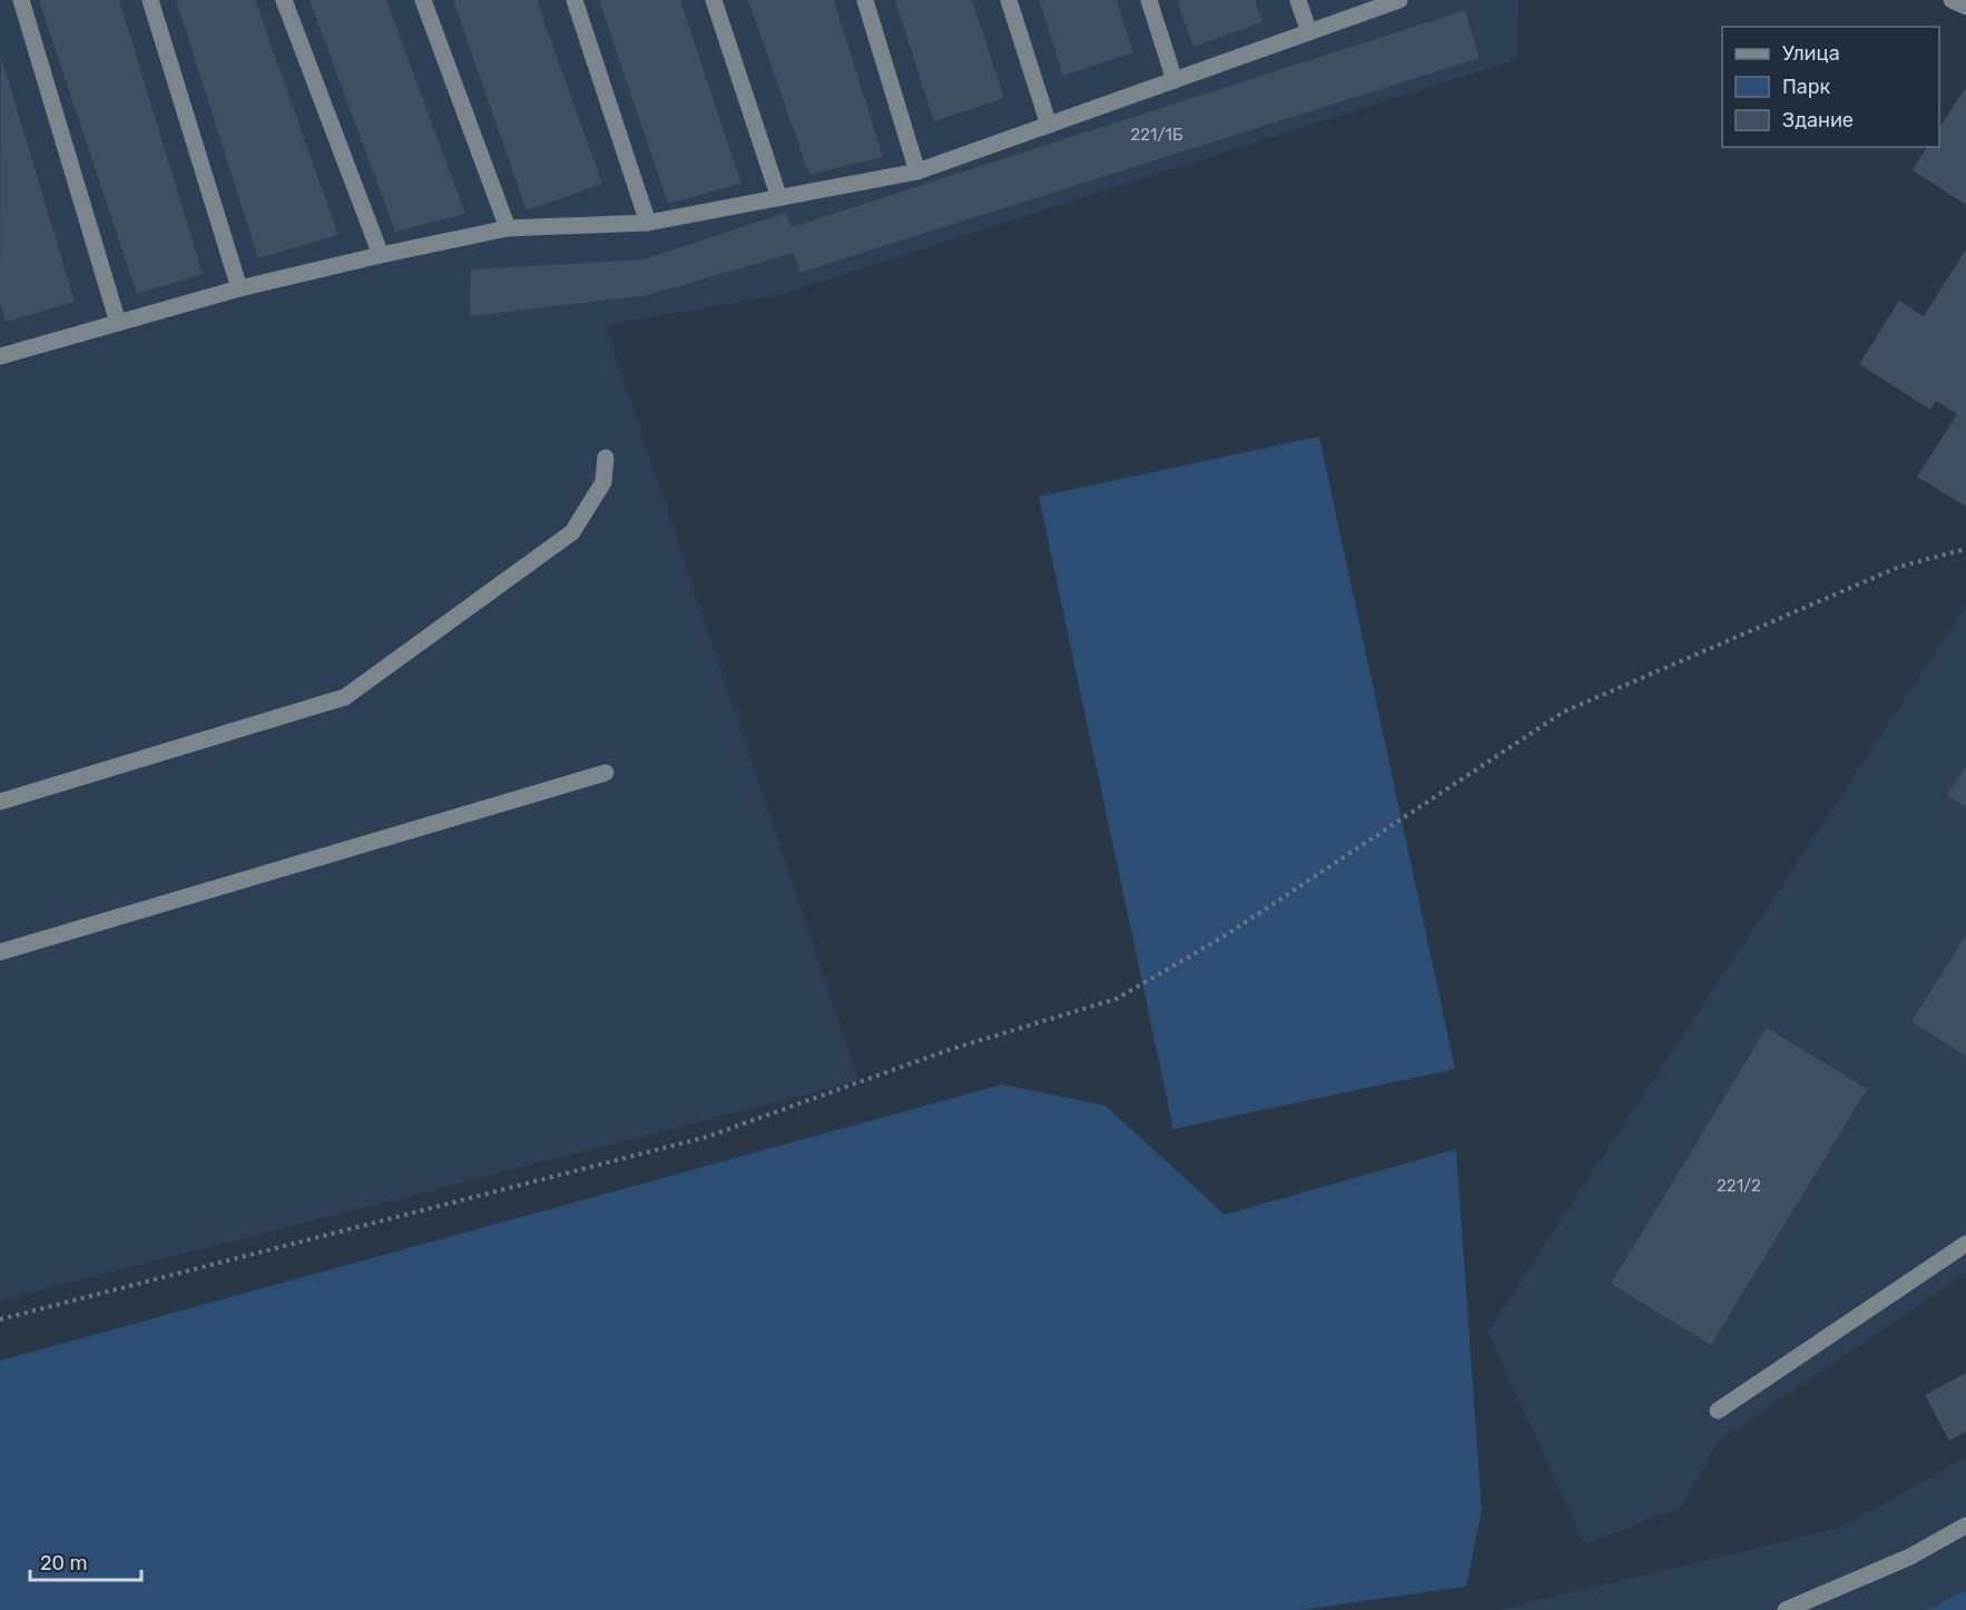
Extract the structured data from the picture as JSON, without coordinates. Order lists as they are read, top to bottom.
{
  "house_numbers": ["221/1Б", "221/2"],
  "legend": ["Улица", "Парк", "Здание"],
  "scale_bar": "20 m"
}
